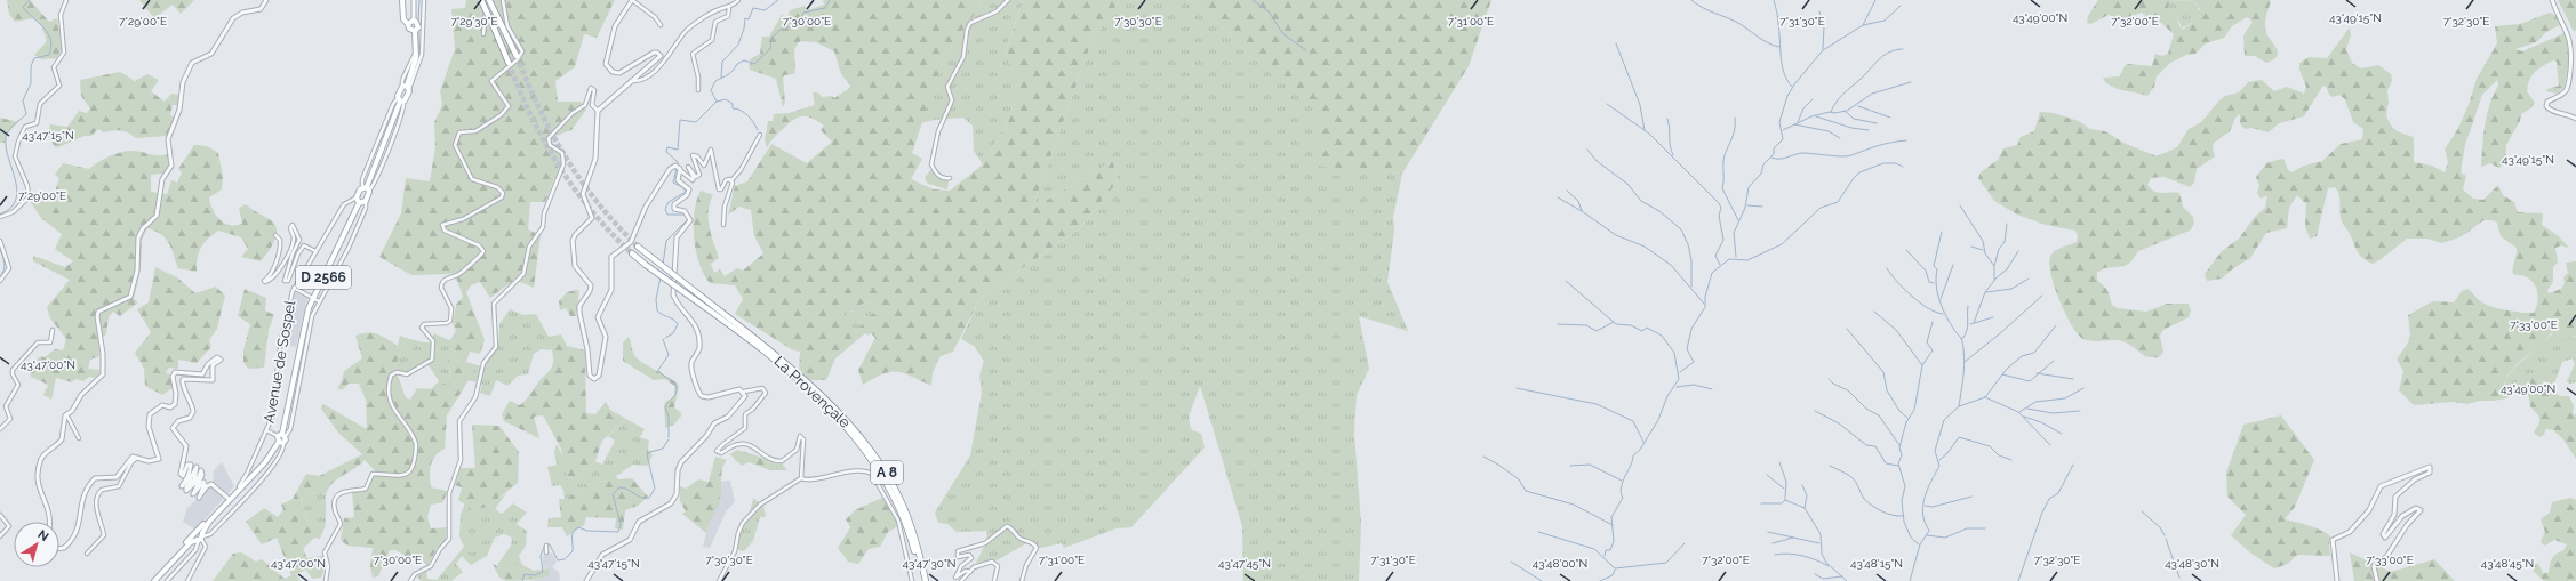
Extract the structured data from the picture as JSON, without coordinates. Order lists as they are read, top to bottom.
{
  "streets": {
    "highway": ["La Provençale", "A 8"],
    "main road": ["D 2566", "Avenue de Sospel"]
  },
  "crossings": [
    ["D 2566", "Avenue de Sospel"]
  ],
  "north": "top right",
  "coordinates": [
    "43°49'00\"N",
    "43°49'15\"N",
    "7°29'00\"E",
    "7°29'30\"E",
    "7°30'00\"E",
    "7°30'30\"E",
    "7°31'00\"E",
    "7°31'30\"E",
    "7°32'00\"E",
    "7°32'30\"E",
    "43°47'15\"N",
    "7°33'00\"E",
    "43°47'00\"N",
    "43°47'30\"N",
    "43°47'45\"N",
    "43°48'00\"N",
    "43°48'15\"N",
    "43°48'30\"N",
    "43°48'45\"N"
  ]
}
